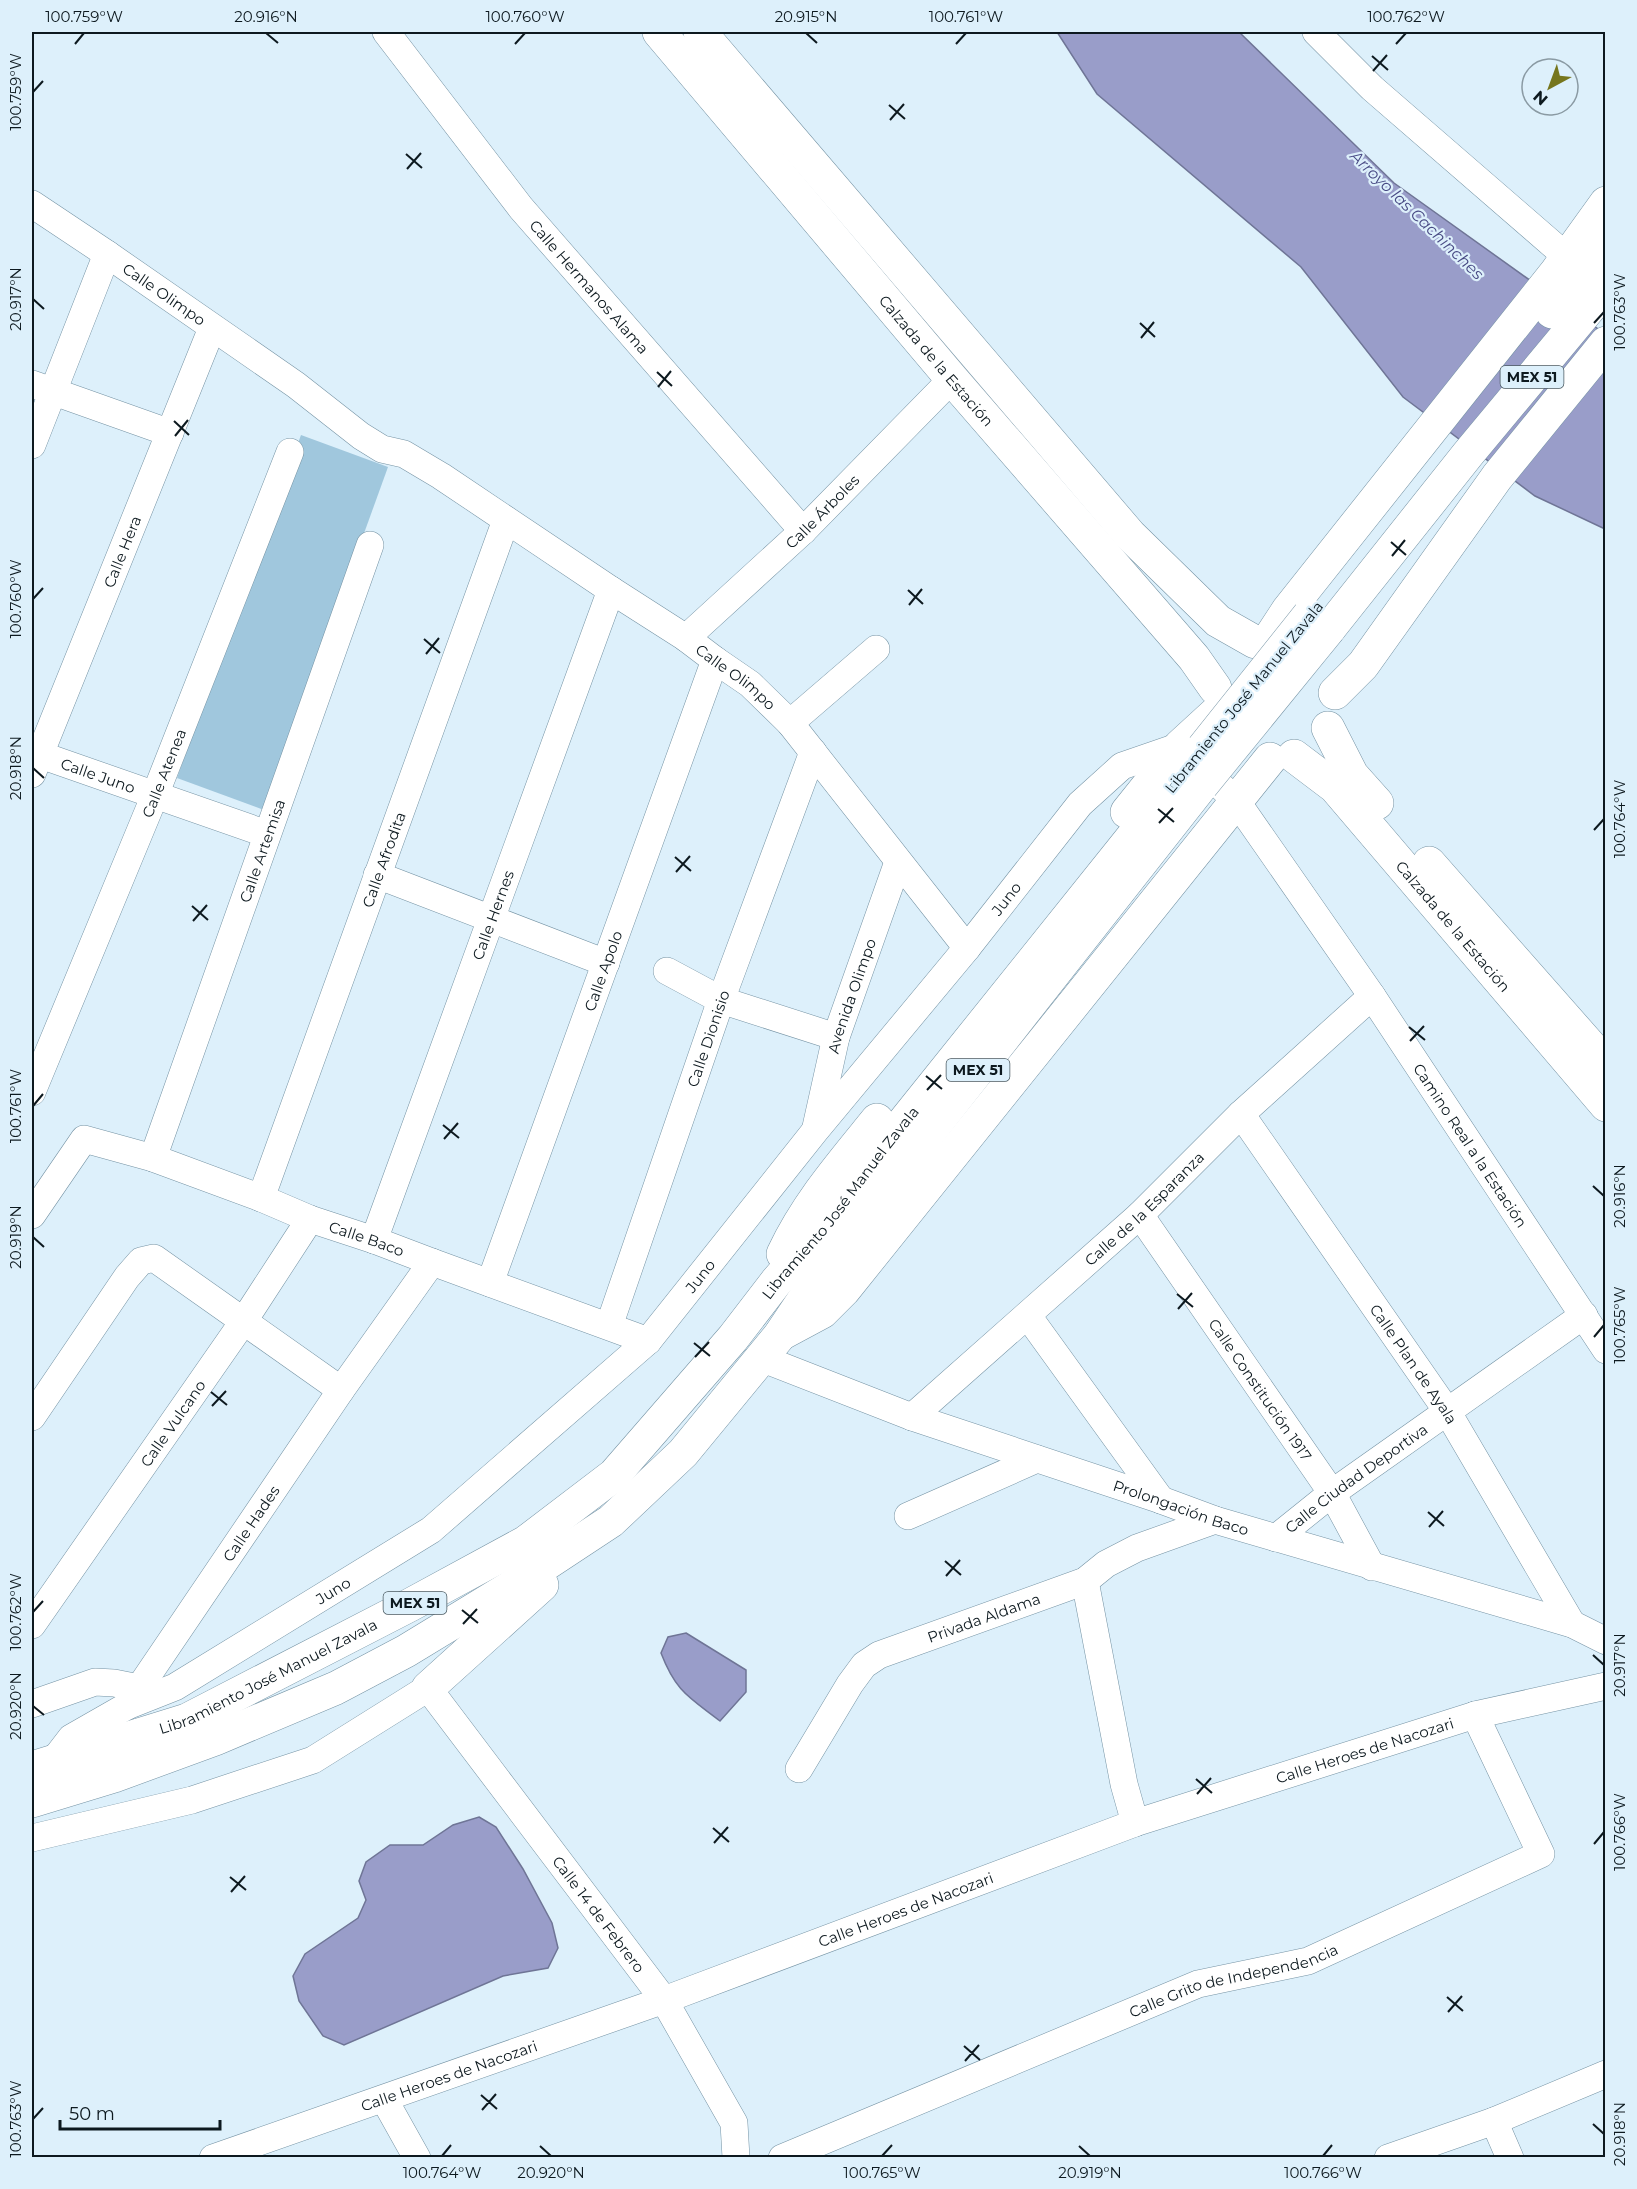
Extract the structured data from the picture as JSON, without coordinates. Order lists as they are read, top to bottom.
{
  "streets": {
    "main road": ["Calzada de la Estación", "MEX 51", "Libramiento José Manuel Zavala"],
    "street": [
      "Calle Hermanos Alama",
      "Calle Olimpo",
      "Calle Árboles",
      "Calle Hera",
      "Calle Atenea",
      "Calle Juno",
      "Calle Artemisa",
      "Calle Afrodita",
      "Juno",
      "Calle Hernes",
      "Calle Apolo",
      "Avenida Olimpo",
      "Calle Dionisio",
      "Camino Real a la Estación",
      "Calle de la Esparanza",
      "Calle Baco",
      "Calle Plan de Ayala",
      "Calle Constitución 1917",
      "Calle Vulcano",
      "Calle Ciudad Deportiva",
      "Prolongación Baco",
      "Calle Hades",
      "Privada Aldama",
      "Calle Heroes de Nacozari",
      "Calle 14 de Febrero",
      "Calle Grito de Independencia"
    ]
  },
  "crossings": [
    ["Calle Hermanos Alama", "Calle Árboles"],
    ["Calle Olimpo", "Calle Árboles"],
    ["Calle Olimpo", "Calle Hera"],
    ["Calle Olimpo", "Calle Afrodita"],
    ["Calle Olimpo", "Juno"],
    ["Calle Olimpo", "Calle Hernes"],
    ["Calle Olimpo", "Calle Apolo"],
    ["Calle Olimpo", "Avenida Olimpo"],
    ["Calle Olimpo", "Calle Dionisio"],
    ["Calzada de la Estación", "Calle Árboles"],
    ["Calle Hera", "Calle Juno"],
    ["Libramiento José Manuel Zavala", "Juno"],
    ["Libramiento José Manuel Zavala", "Camino Real a la Estación"],
    ["Libramiento José Manuel Zavala", "Prolongación Baco"],
    ["Libramiento José Manuel Zavala", "Calle Hades"],
    ["Calle Atenea", "Calle Juno"],
    ["Calle Juno", "Calle Artemisa"],
    ["Calle Artemisa", "Calle Baco"],
    ["Calle Afrodita", "Calle Baco"],
    ["Juno", "Avenida Olimpo"],
    ["Juno", "Camino Real a la Estación"],
    ["Juno", "Calle Baco"],
    ["Juno", "Calle Hades"],
    ["Calle Hernes", "Calle Baco"],
    ["Calle Apolo", "Calle Baco"],
    ["Calle Dionisio", "Calle Baco"],
    ["Camino Real a la Estación", "Calle de la Esparanza"],
    ["Camino Real a la Estación", "Calle Ciudad Deportiva"],
    ["Calle de la Esparanza", "Calle Plan de Ayala"],
    ["Calle de la Esparanza", "Calle Constitución 1917"],
    ["Calle de la Esparanza", "Prolongación Baco"],
    ["Calle Baco", "Calle Vulcano"],
    ["Calle Baco", "Calle Hades"],
    ["Calle Plan de Ayala", "Calle Ciudad Deportiva"],
    ["Calle Plan de Ayala", "Prolongación Baco"],
    ["Calle Constitución 1917", "Calle Ciudad Deportiva"],
    ["Calle Constitución 1917", "Prolongación Baco"],
    ["Calle Ciudad Deportiva", "Prolongación Baco"],
    ["Prolongación Baco", "Privada Aldama"],
    ["Calle Heroes de Nacozari", "Calle 14 de Febrero"],
    ["Calle Heroes de Nacozari", "Calle Grito de Independencia"]
  ],
  "water": ["Arroyo las Cachinches"],
  "scale_bar": "50 m",
  "north": "bottom left",
  "coordinates": [
    "100.759°W",
    "20.916°N",
    "100.760°W",
    "20.915°N",
    "100.761°W",
    "100.762°W",
    "20.917°N",
    "100.763°W",
    "20.918°N",
    "100.764°W",
    "20.919°N",
    "100.765°W",
    "20.920°N",
    "100.766°W"
  ]
}
